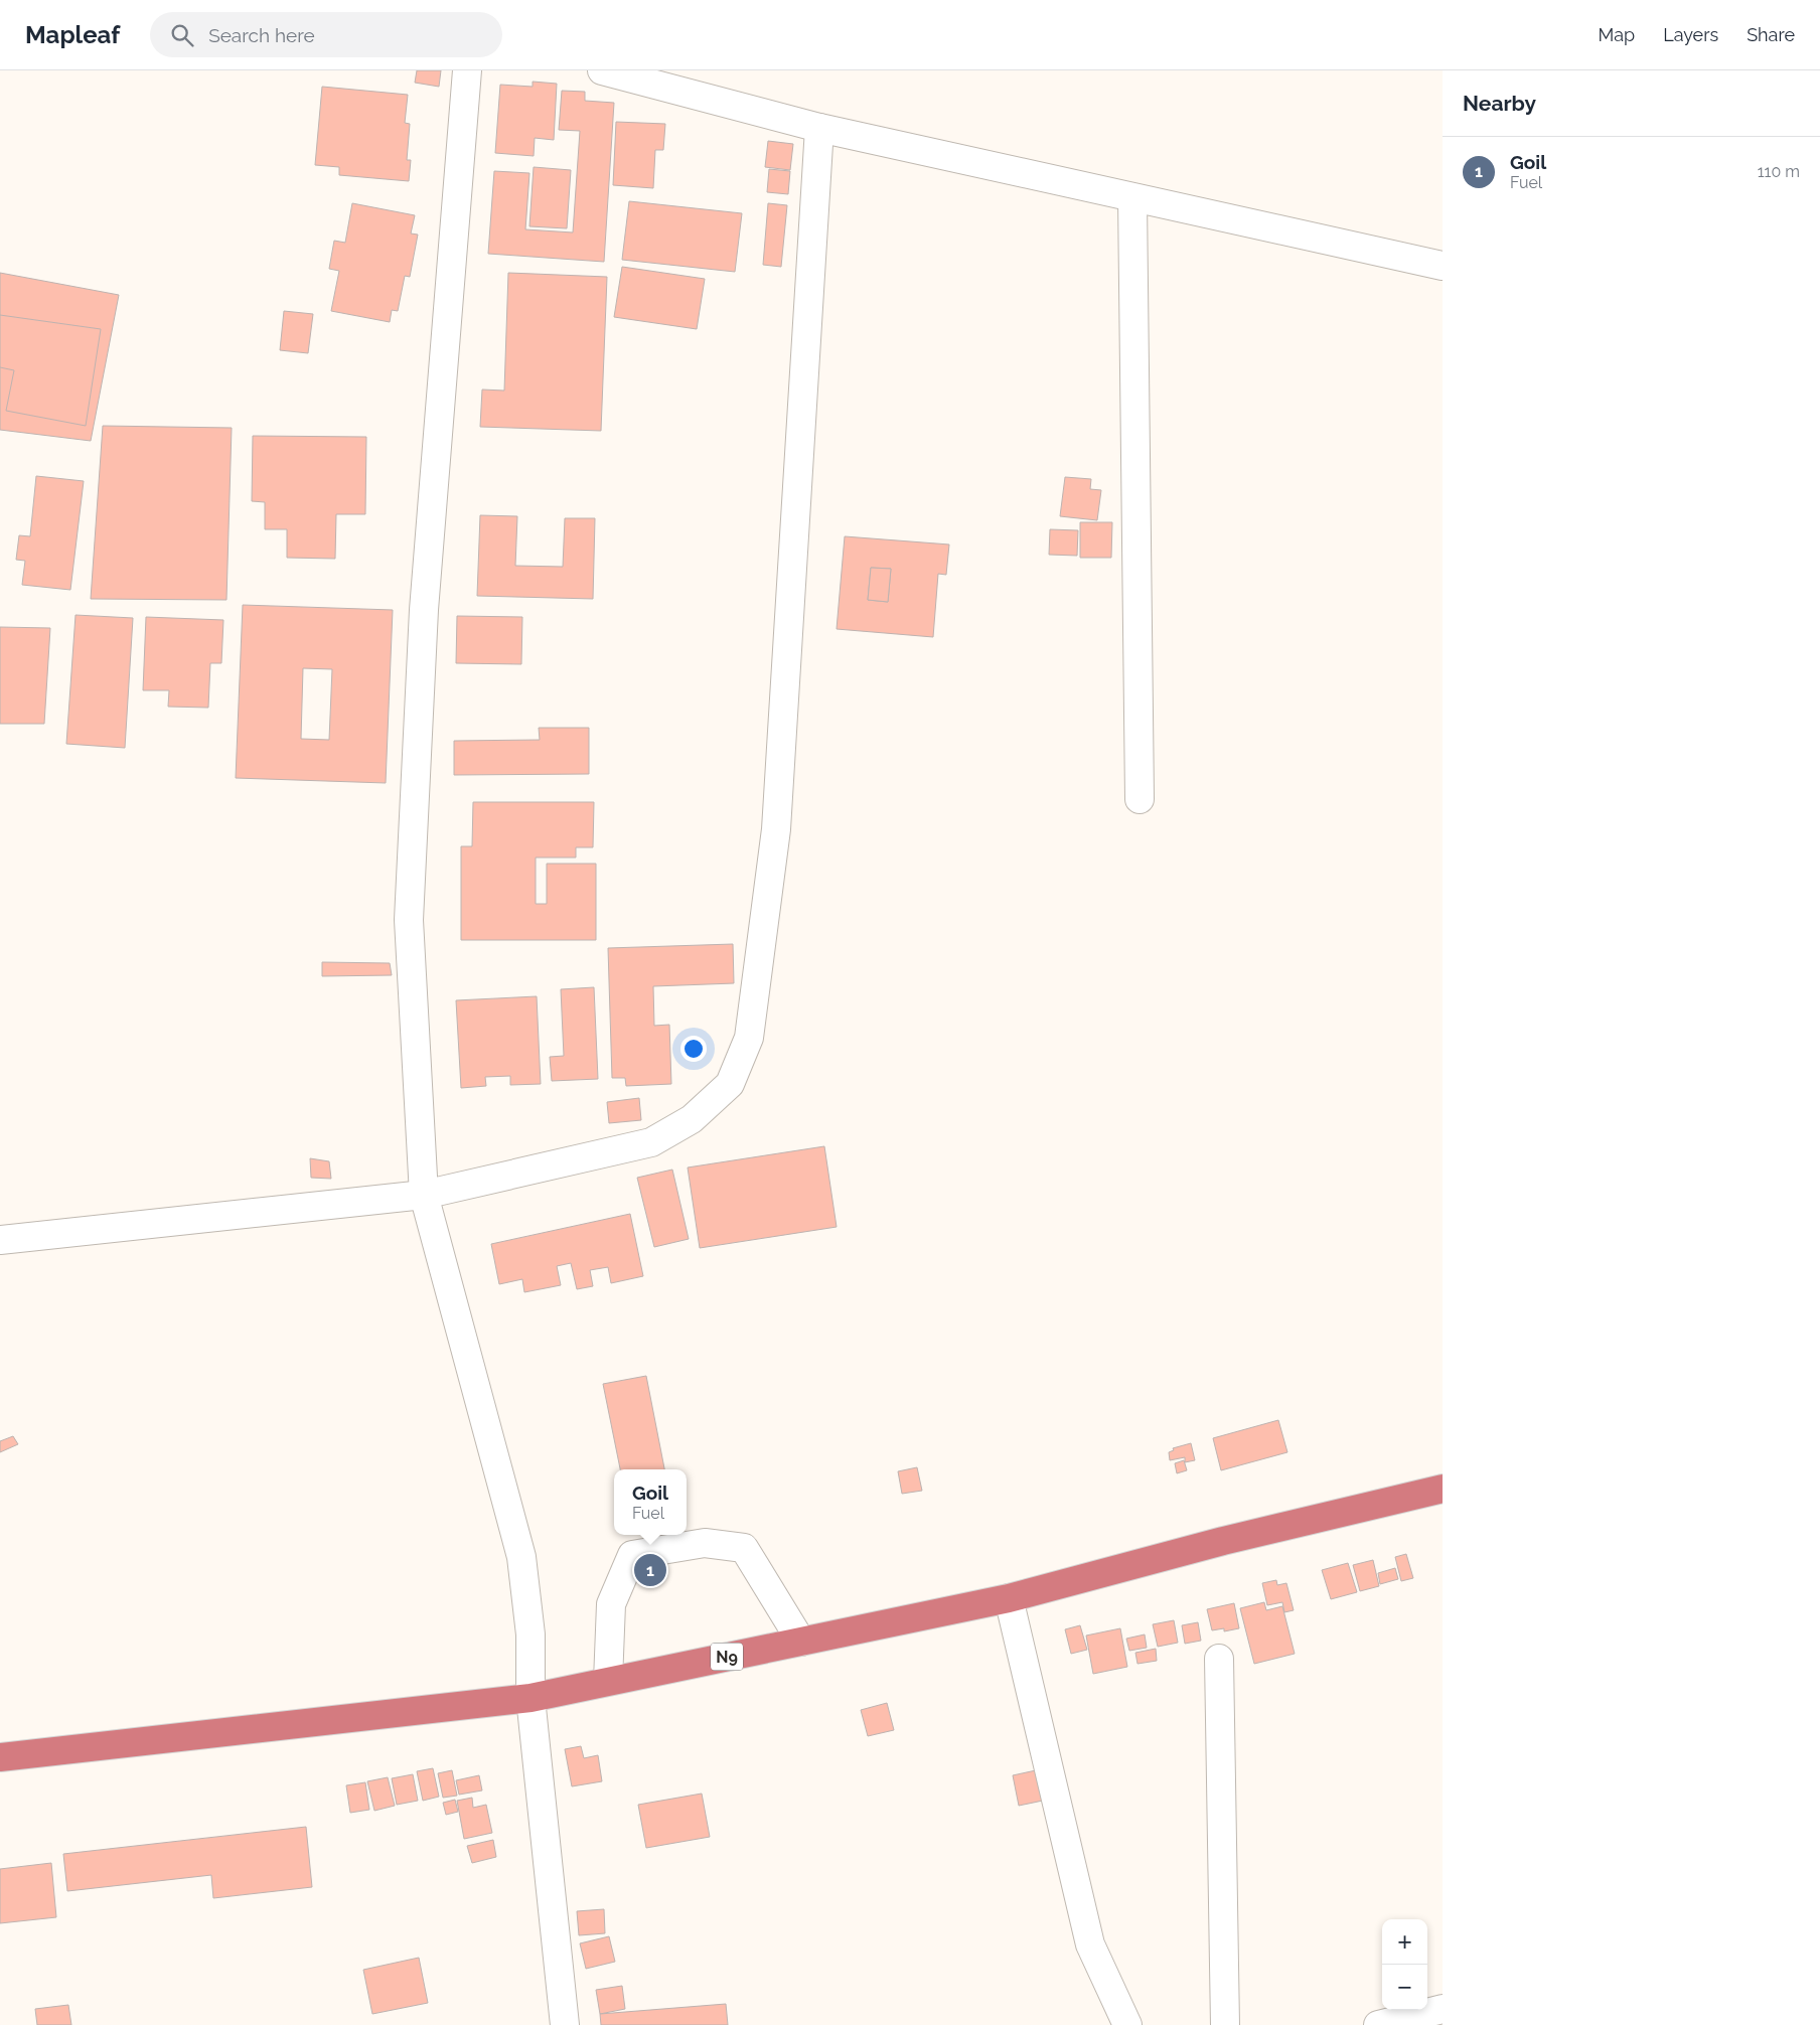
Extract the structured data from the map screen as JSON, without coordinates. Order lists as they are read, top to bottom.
{
  "streets": {
    "highway": ["N9"]
  },
  "page": {
    "header": "Mapleaf",
    "search": "Search here",
    "nav": ["Map", "Layers", "Share"],
    "heading": "Nearby",
    "list": [
      {
        "mark": "1",
        "name": "Goil",
        "note": "Fuel",
        "value": "110 m"
      }
    ],
    "popup": ["Goil", "Fuel"],
    "pins": "1",
    "map_buttons": ["+", "−"]
  }
}
